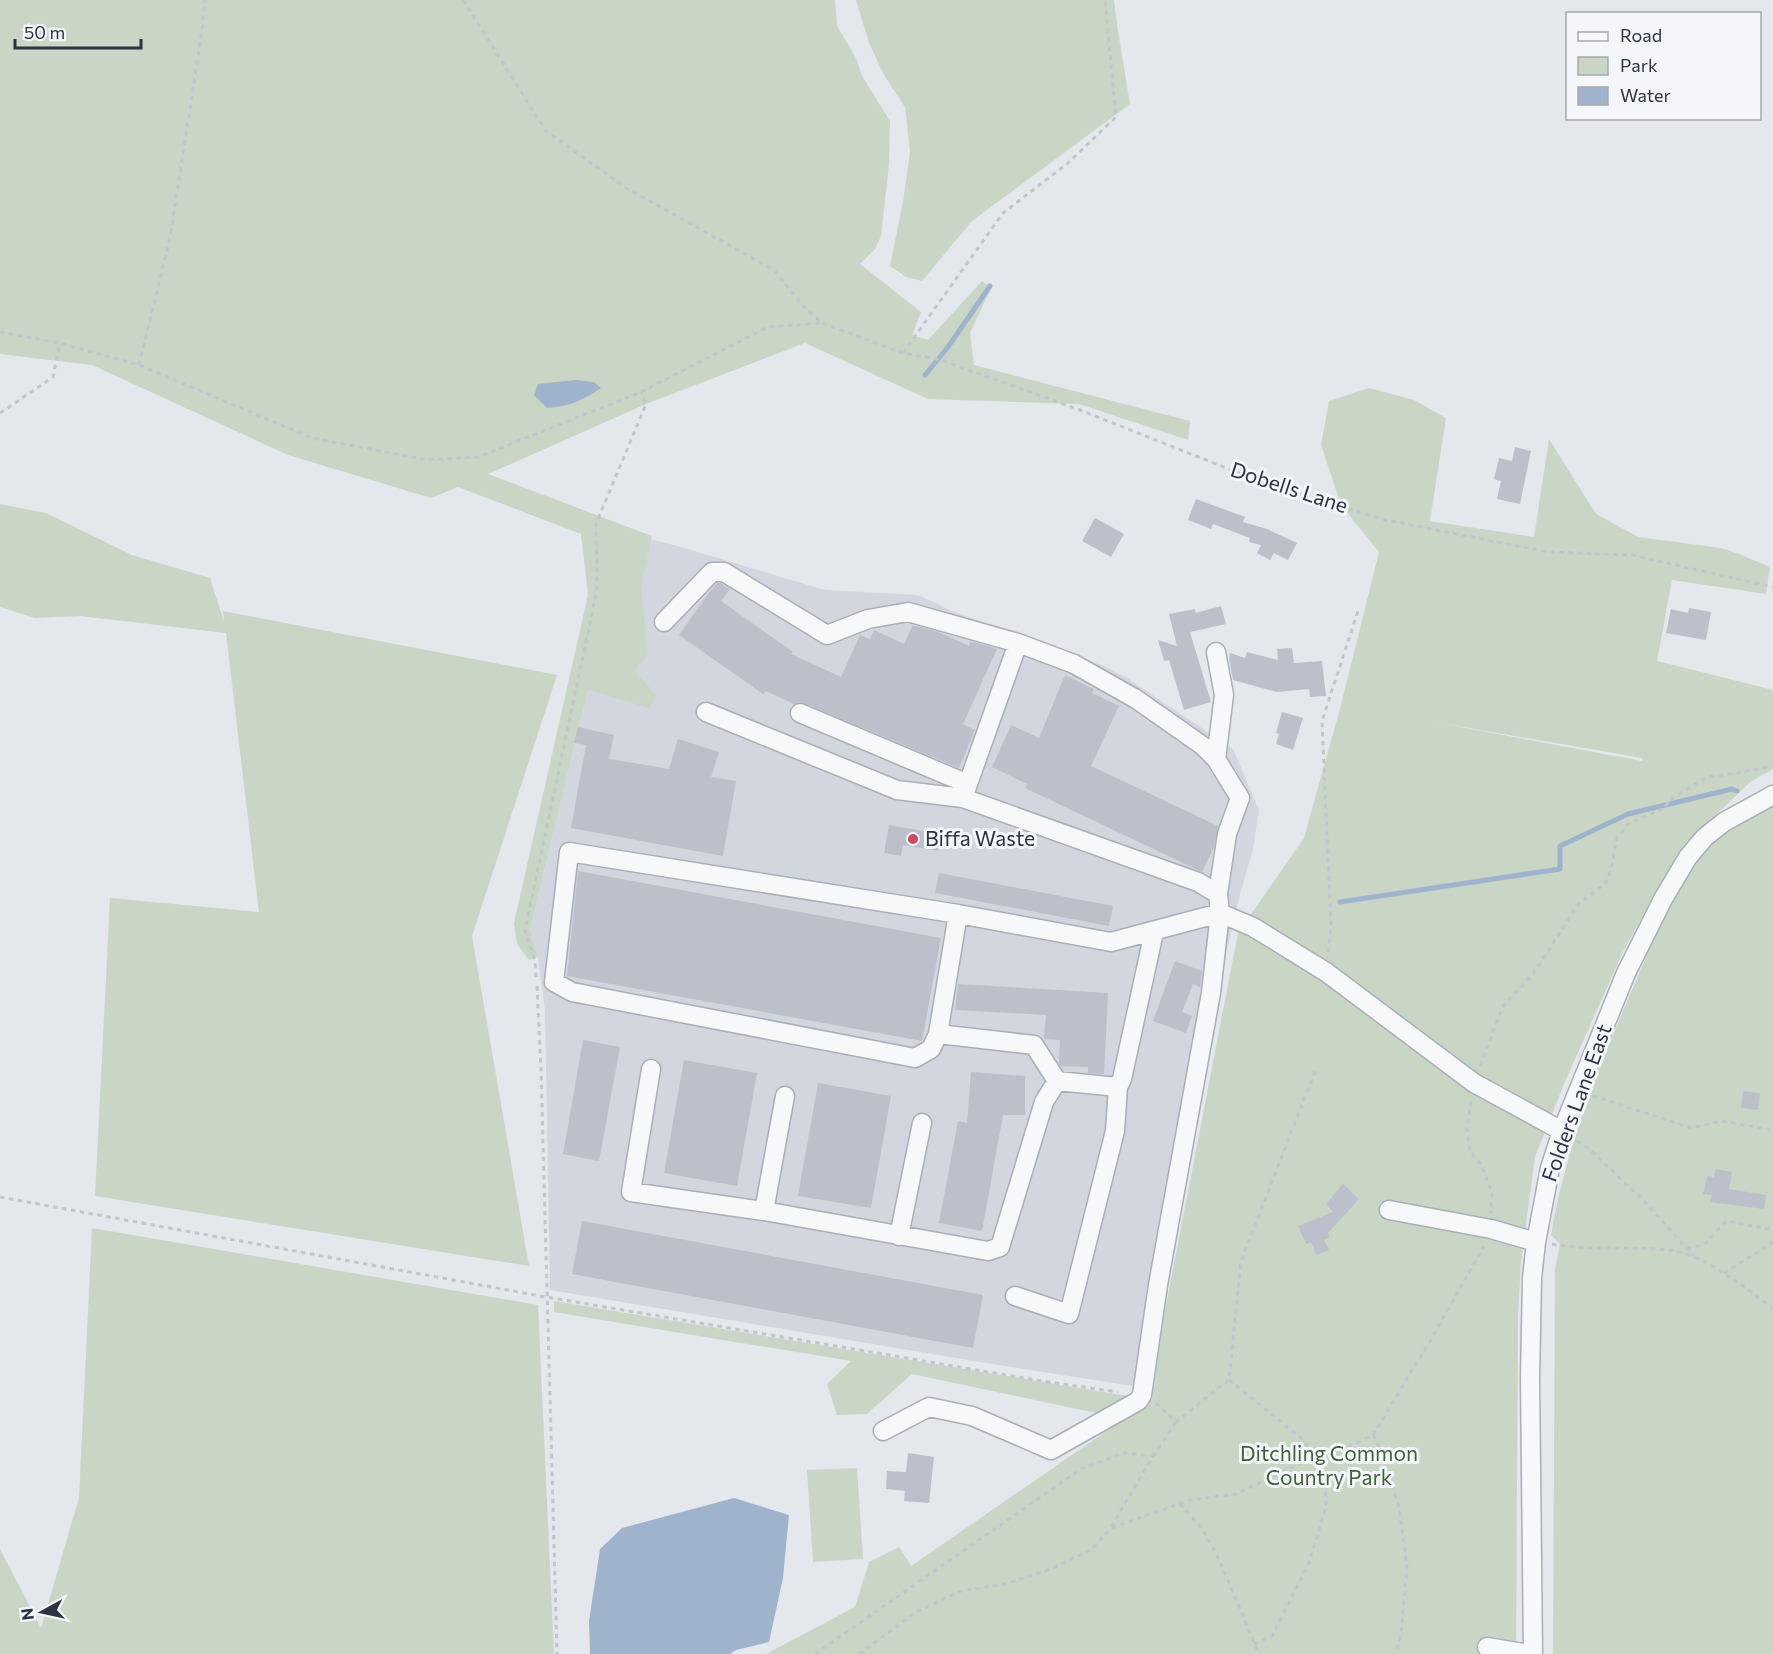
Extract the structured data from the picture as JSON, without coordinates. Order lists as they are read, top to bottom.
{
  "streets": {
    "street": ["Folders Lane East"],
    "path": ["Dobells Lane"]
  },
  "parks": ["Ditchling Common Country Park"],
  "places": ["Biffa Waste"],
  "legend": ["Road", "Park", "Water"],
  "scale_bar": "50 m",
  "north": "left"
}
